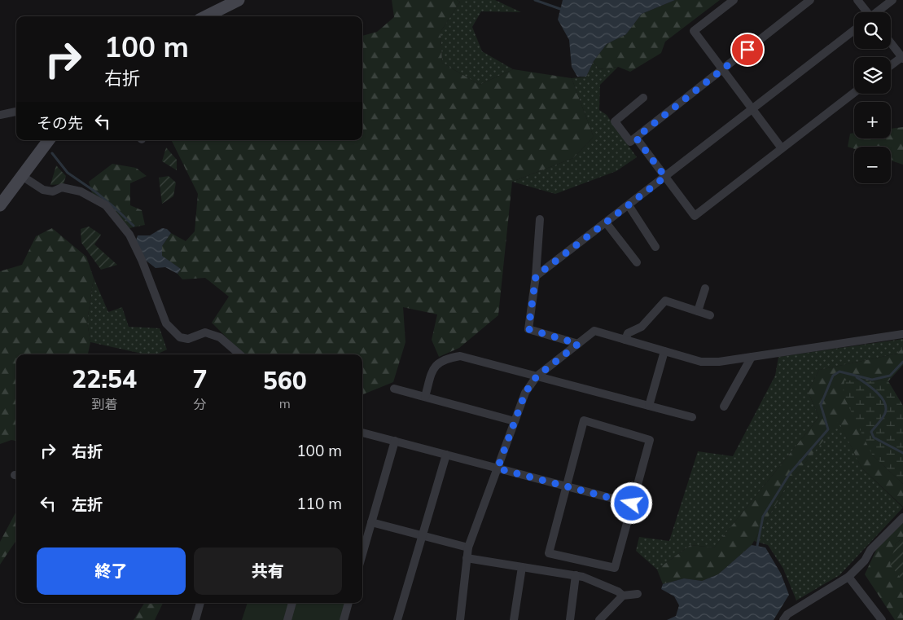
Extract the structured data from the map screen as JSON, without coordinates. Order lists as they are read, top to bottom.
{
  "page": {
    "map_buttons": ["+", "−"],
    "turn": ["100 m", "右折"],
    "then": "その先",
    "eta": [
      "22:54",
      "到着",
      "7",
      "分",
      "560",
      "m"
    ],
    "list": [
      {
        "name": "右折",
        "value": "100 m"
      },
      {
        "name": "左折",
        "value": "110 m"
      }
    ],
    "buttons": ["終了", "共有"]
  }
}
